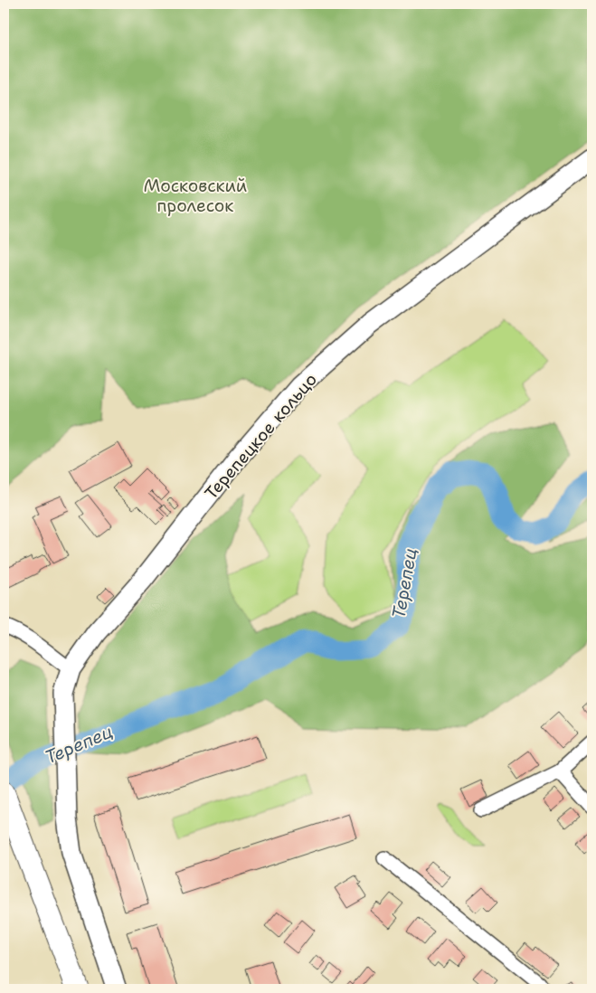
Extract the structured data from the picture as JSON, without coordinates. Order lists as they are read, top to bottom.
{
  "streets": {
    "street": ["Терепецкое кольцо"]
  },
  "water": ["Терепец"],
  "parks": ["Московский пролесок"]
}
